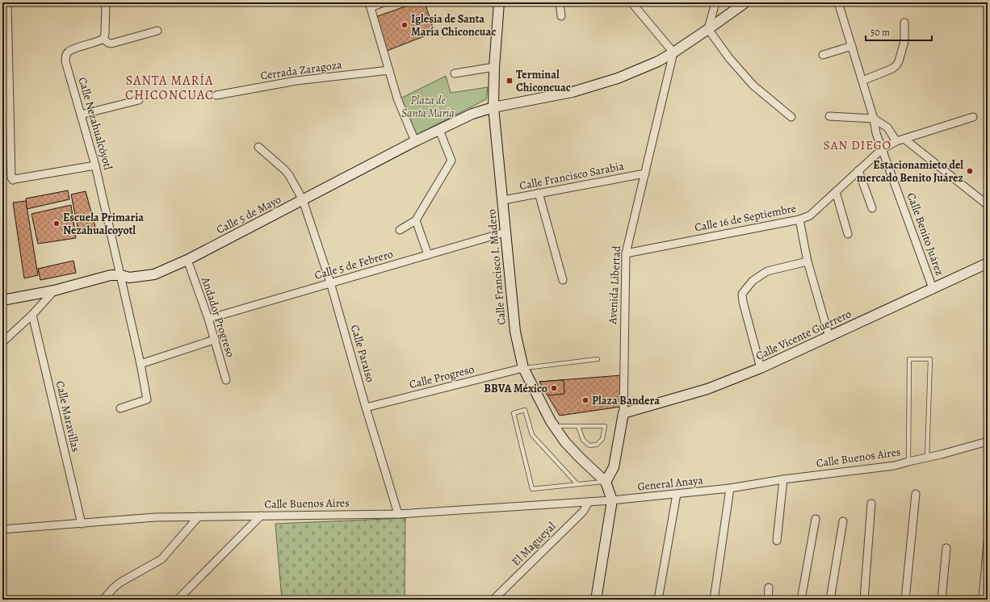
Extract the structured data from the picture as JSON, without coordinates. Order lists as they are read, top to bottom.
{
  "streets": {
    "main road": [
      "Calle 5 de Mayo",
      "Calle Francisco I. Madero",
      "Avenida Libertad",
      "Calle Vicente Guerrero"
    ],
    "street": [
      "Cerrada Zaragoza",
      "Calle Nezahualcóyotl",
      "Calle Francisco Sarabia",
      "Calle 16 de Septiembre",
      "Calle Benito Juárez",
      "Calle 5 de Febrero",
      "Andador Progreso",
      "Calle Paraíso",
      "Calle Progreso",
      "Calle Maravillas",
      "Calle Buenos Aires",
      "General Anaya",
      "El Magueyal"
    ]
  },
  "crossings": [
    ["Calle Nezahualcóyotl", "Calle 5 de Mayo"],
    ["Calle Francisco Sarabia", "Calle Francisco I. Madero"],
    ["Calle Francisco Sarabia", "Avenida Libertad"],
    ["Calle 5 de Mayo", "Calle Francisco I. Madero"],
    ["Calle 5 de Mayo", "Avenida Libertad"],
    ["Calle 5 de Mayo", "Andador Progreso"],
    ["Calle 5 de Mayo", "Calle Paraíso"],
    ["Calle 16 de Septiembre", "Calle Benito Juárez"],
    ["Calle 16 de Septiembre", "Avenida Libertad"],
    ["Calle Benito Juárez", "Calle Vicente Guerrero"],
    ["Calle 5 de Febrero", "Calle Francisco I. Madero"],
    ["Calle 5 de Febrero", "Andador Progreso"],
    ["Calle 5 de Febrero", "Calle Paraíso"],
    ["Calle Francisco I. Madero", "Avenida Libertad"],
    ["Calle Francisco I. Madero", "Calle Progreso"],
    ["Calle Francisco I. Madero", "Calle Buenos Aires"],
    ["Calle Francisco I. Madero", "General Anaya"],
    ["Avenida Libertad", "Calle Vicente Guerrero"],
    ["Calle Paraíso", "Calle Progreso"],
    ["Calle Paraíso", "Calle Buenos Aires"],
    ["Calle Maravillas", "Calle Buenos Aires"],
    ["Calle Buenos Aires", "General Anaya"],
    ["Calle Buenos Aires", "El Magueyal"]
  ],
  "districts": ["SANTA MARÍA CHICONCUAC", "SAN DIEGO"],
  "parks": ["Plaza de Santa María"],
  "places": {
    "other": [
      "Iglesia de Santa María Chiconcuac",
      "Estacionamieto del mercado Benito Juárez",
      "Escuela Primaria Nezahualcoyotl",
      "BBVA México",
      "Plaza Bandera"
    ],
    "transit": ["Terminal Chiconcuac"]
  },
  "scale_bar": "50 m"
}
